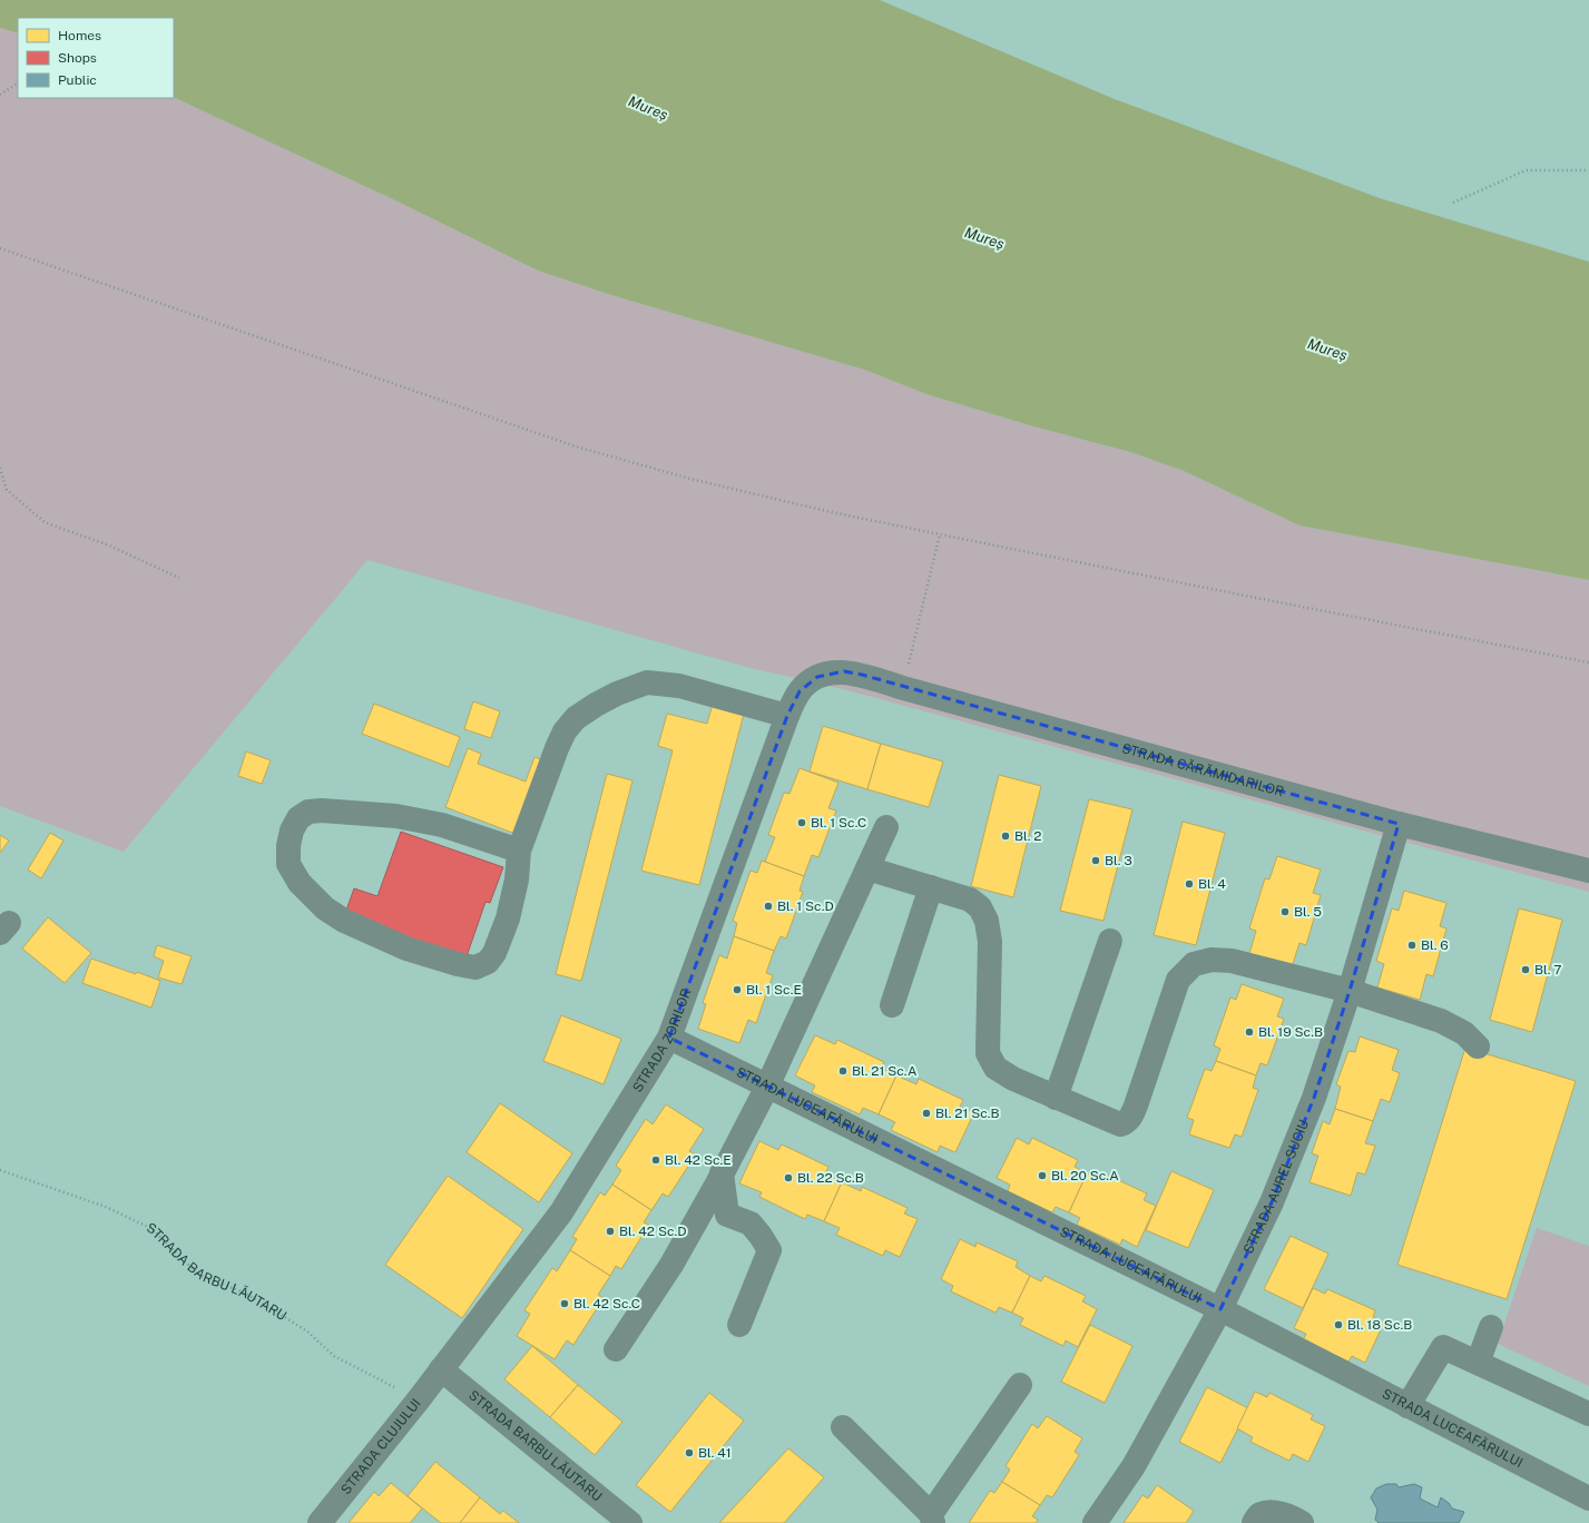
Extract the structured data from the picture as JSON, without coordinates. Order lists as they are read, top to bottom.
{
  "streets": {
    "street": [
      "STRADA CĂRĂMIDARILOR",
      "STRADA ZORILOR",
      "STRADA LUCEAFĂRULUI",
      "STRADA AUREL SUCIU",
      "STRADA BARBU LĂUTARU",
      "STRADA CLUJULUI"
    ]
  },
  "crossings": [
    ["STRADA CĂRĂMIDARILOR", "STRADA ZORILOR"],
    ["STRADA CĂRĂMIDARILOR", "STRADA AUREL SUCIU"],
    ["STRADA ZORILOR", "STRADA LUCEAFĂRULUI"],
    ["STRADA ZORILOR", "STRADA BARBU LĂUTARU"],
    ["STRADA ZORILOR", "STRADA CLUJULUI"],
    ["STRADA LUCEAFĂRULUI", "STRADA AUREL SUCIU"],
    ["STRADA BARBU LĂUTARU", "STRADA CLUJULUI"]
  ],
  "water": ["Mureș"],
  "places": [
    "Bl. 1 Sc.C",
    "Bl. 2",
    "Bl. 3",
    "Bl. 4",
    "Bl. 1 Sc.D",
    "Bl. 5",
    "Bl. 6",
    "Bl. 7",
    "Bl. 1 Sc.E",
    "Bl. 19 Sc.B",
    "Bl. 21 Sc.A",
    "Bl. 21 Sc.B",
    "Bl. 42 Sc.E",
    "Bl. 20 Sc.A",
    "Bl. 22 Sc.B",
    "Bl. 42 Sc.D",
    "Bl. 42 Sc.C",
    "Bl. 18 Sc.B",
    "Bl. 41"
  ],
  "legend": ["Homes", "Shops", "Public"]
}
